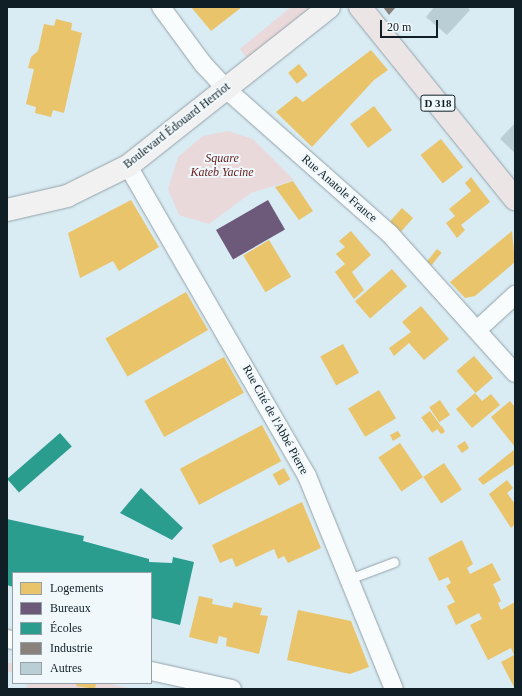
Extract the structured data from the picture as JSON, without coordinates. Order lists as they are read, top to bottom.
{
  "streets": {
    "main road": ["D 318", "Boulevard Édouard Herriot"],
    "street": ["Rue Anatole France", "Rue Cité de l'Abbé Pierre"]
  },
  "crossings": [
    ["Boulevard Édouard Herriot", "Rue Anatole France"],
    ["Boulevard Édouard Herriot", "Rue Cité de l'Abbé Pierre"]
  ],
  "parks": ["Square Kateb Yacine"],
  "legend": [
    "Logements",
    "Bureaux",
    "Écoles",
    "Industrie",
    "Autres"
  ],
  "scale_bar": "20 m"
}
